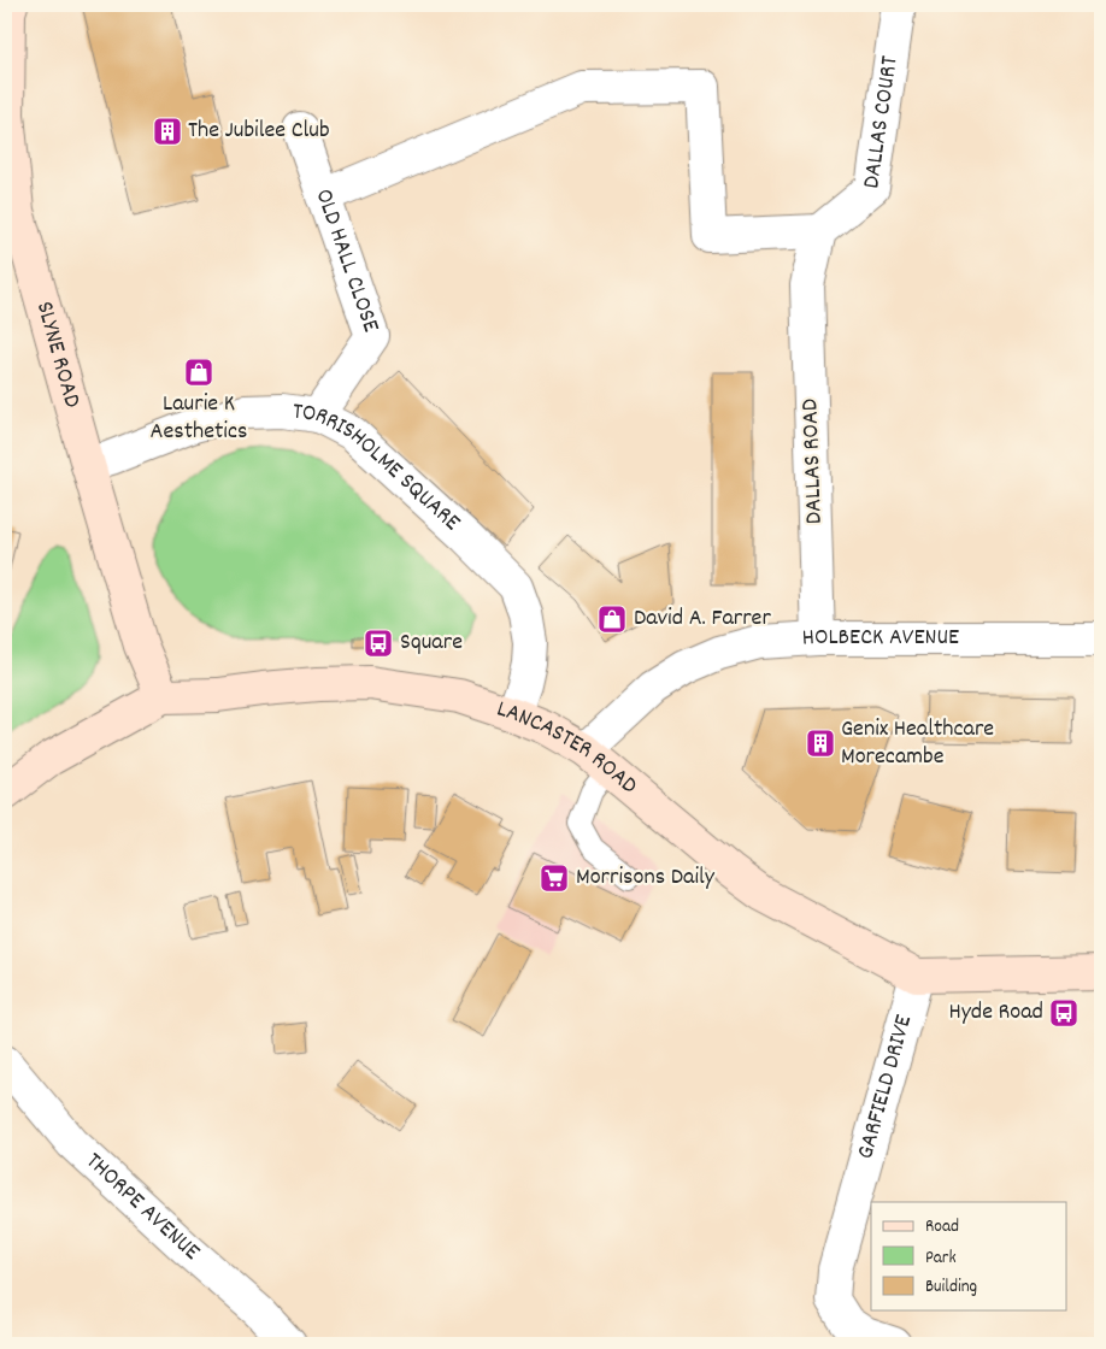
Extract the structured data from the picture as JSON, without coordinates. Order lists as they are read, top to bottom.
{
  "streets": {
    "main road": ["SLYNE ROAD", "LANCASTER ROAD"],
    "street": [
      "DALLAS COURT",
      "OLD HALL CLOSE",
      "DALLAS ROAD",
      "TORRISHOLME SQUARE",
      "HOLBECK AVENUE",
      "GARFIELD DRIVE",
      "THORPE AVENUE"
    ]
  },
  "crossings": [
    ["DALLAS COURT", "DALLAS ROAD"],
    ["OLD HALL CLOSE", "TORRISHOLME SQUARE"],
    ["SLYNE ROAD", "TORRISHOLME SQUARE"],
    ["SLYNE ROAD", "LANCASTER ROAD"],
    ["DALLAS ROAD", "HOLBECK AVENUE"],
    ["TORRISHOLME SQUARE", "LANCASTER ROAD"],
    ["HOLBECK AVENUE", "LANCASTER ROAD"],
    ["LANCASTER ROAD", "GARFIELD DRIVE"]
  ],
  "places": {
    "building": ["The Jubilee Club", "Genix Healthcare Morecambe"],
    "shop": ["Laurie K Aesthetics", "David A. Farrer"],
    "bus stop": ["Square", "Hyde Road"],
    "supermarket": ["Morrisons Daily"]
  },
  "legend": ["Road", "Park", "Building"]
}
